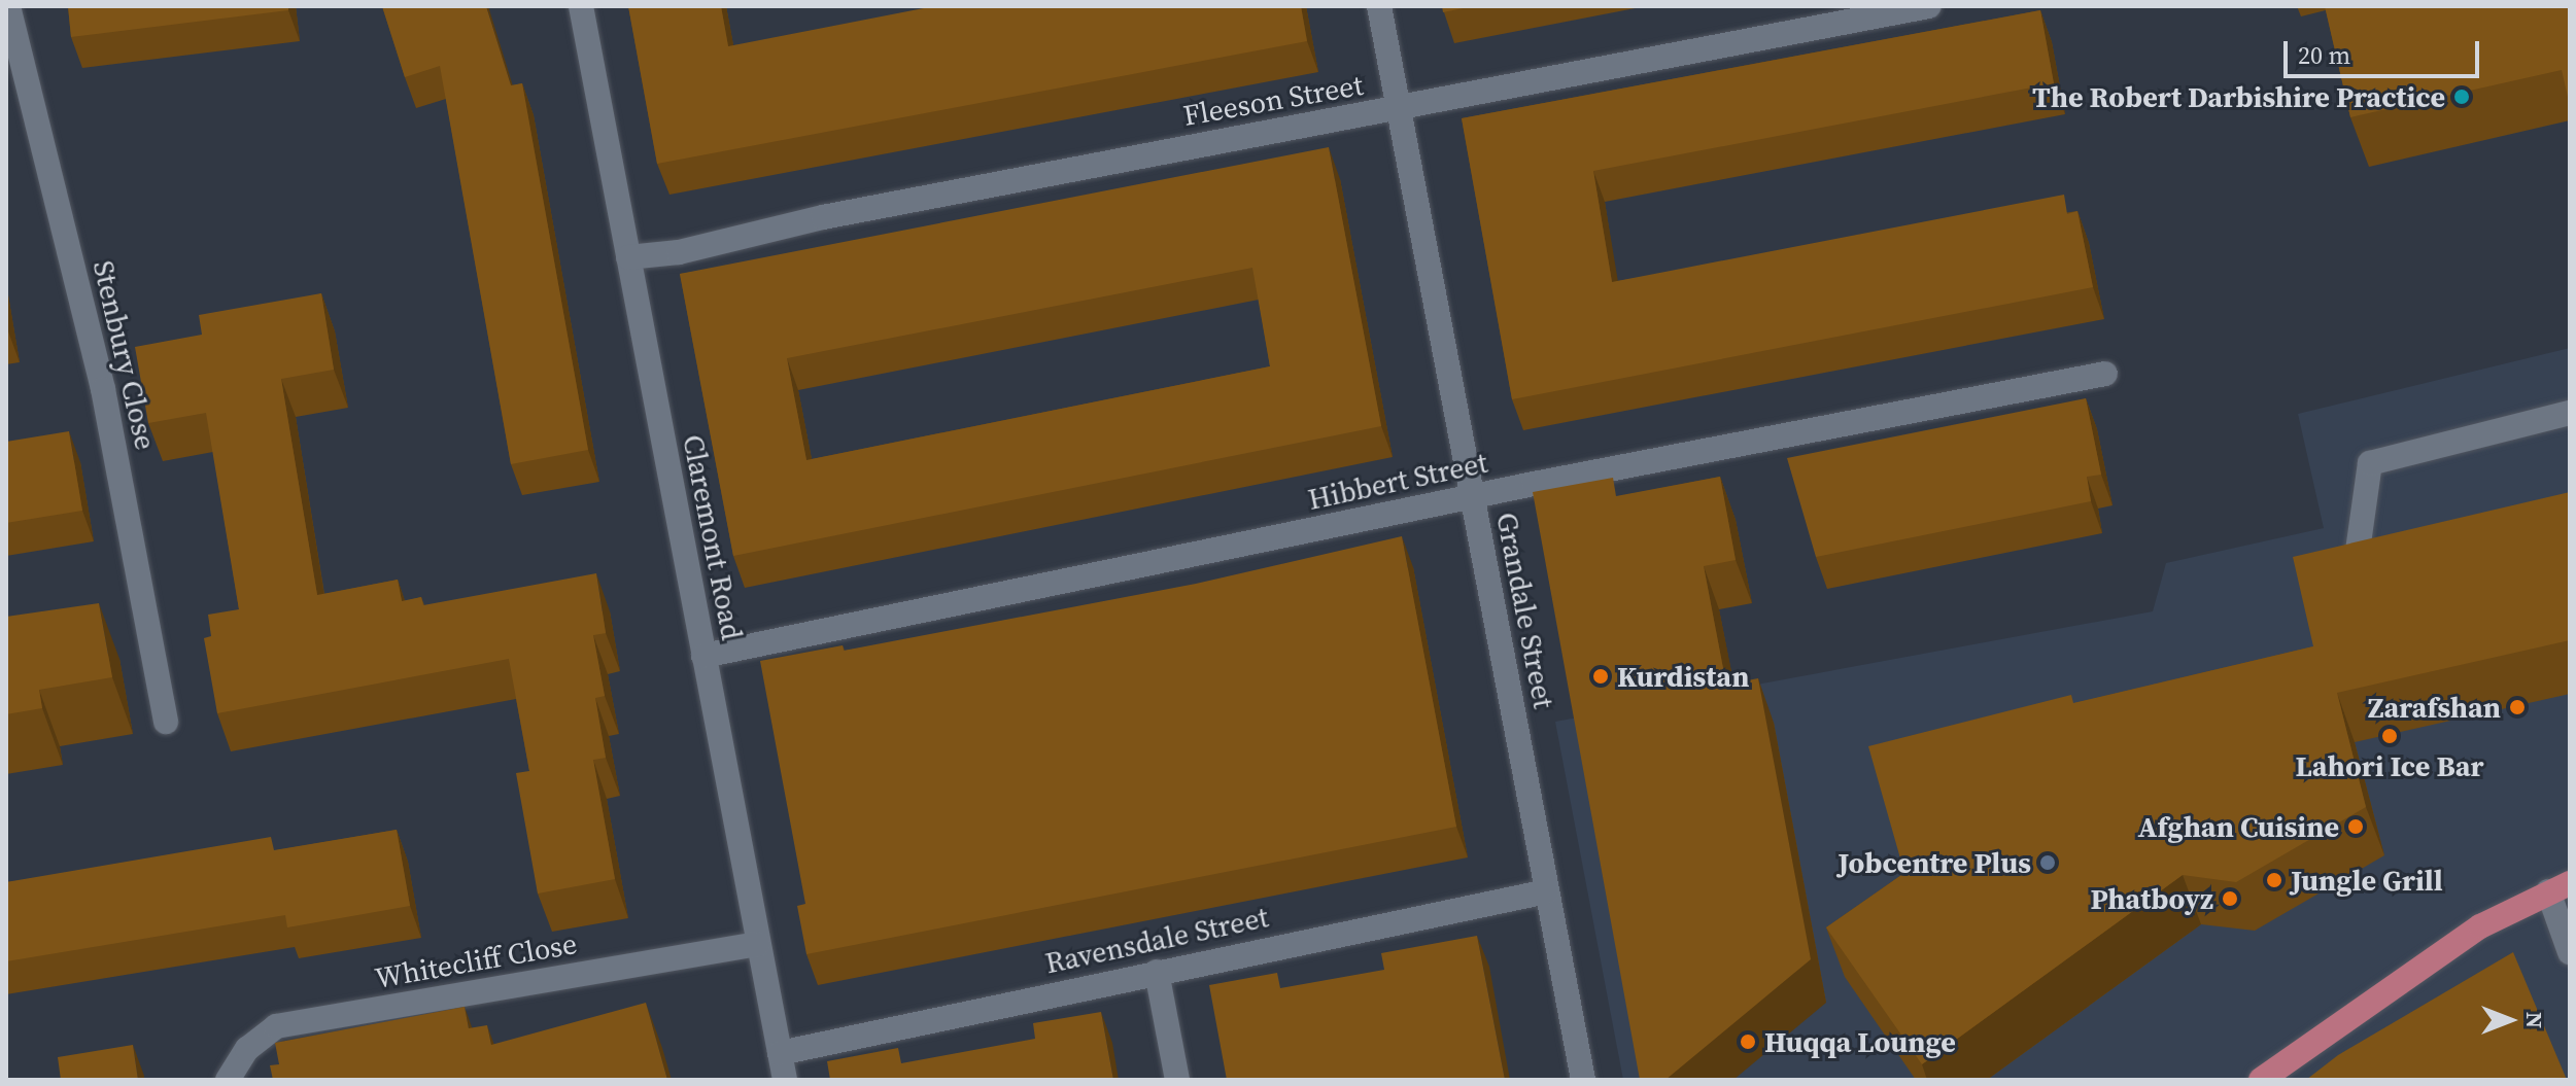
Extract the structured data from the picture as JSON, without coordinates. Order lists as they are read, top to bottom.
{
  "streets": {
    "street": [
      "Fleeson Street",
      "Stenbury Close",
      "Hibbert Street",
      "Claremont Road",
      "Grandale Street",
      "Ravensdale Street",
      "Whitecliff Close"
    ]
  },
  "crossings": [
    ["Fleeson Street", "Claremont Road"],
    ["Fleeson Street", "Grandale Street"],
    ["Hibbert Street", "Claremont Road"],
    ["Hibbert Street", "Grandale Street"],
    ["Claremont Road", "Ravensdale Street"],
    ["Claremont Road", "Whitecliff Close"],
    ["Grandale Street", "Ravensdale Street"]
  ],
  "places": [
    "The Robert Darbishire Practice",
    "Kurdistan",
    "Zarafshan",
    "Lahori Ice Bar",
    "Afghan Cuisine",
    "Jobcentre Plus",
    "Jungle Grill",
    "Phatboyz",
    "Huqqa Lounge"
  ],
  "scale_bar": "20 m",
  "north": "right"
}
